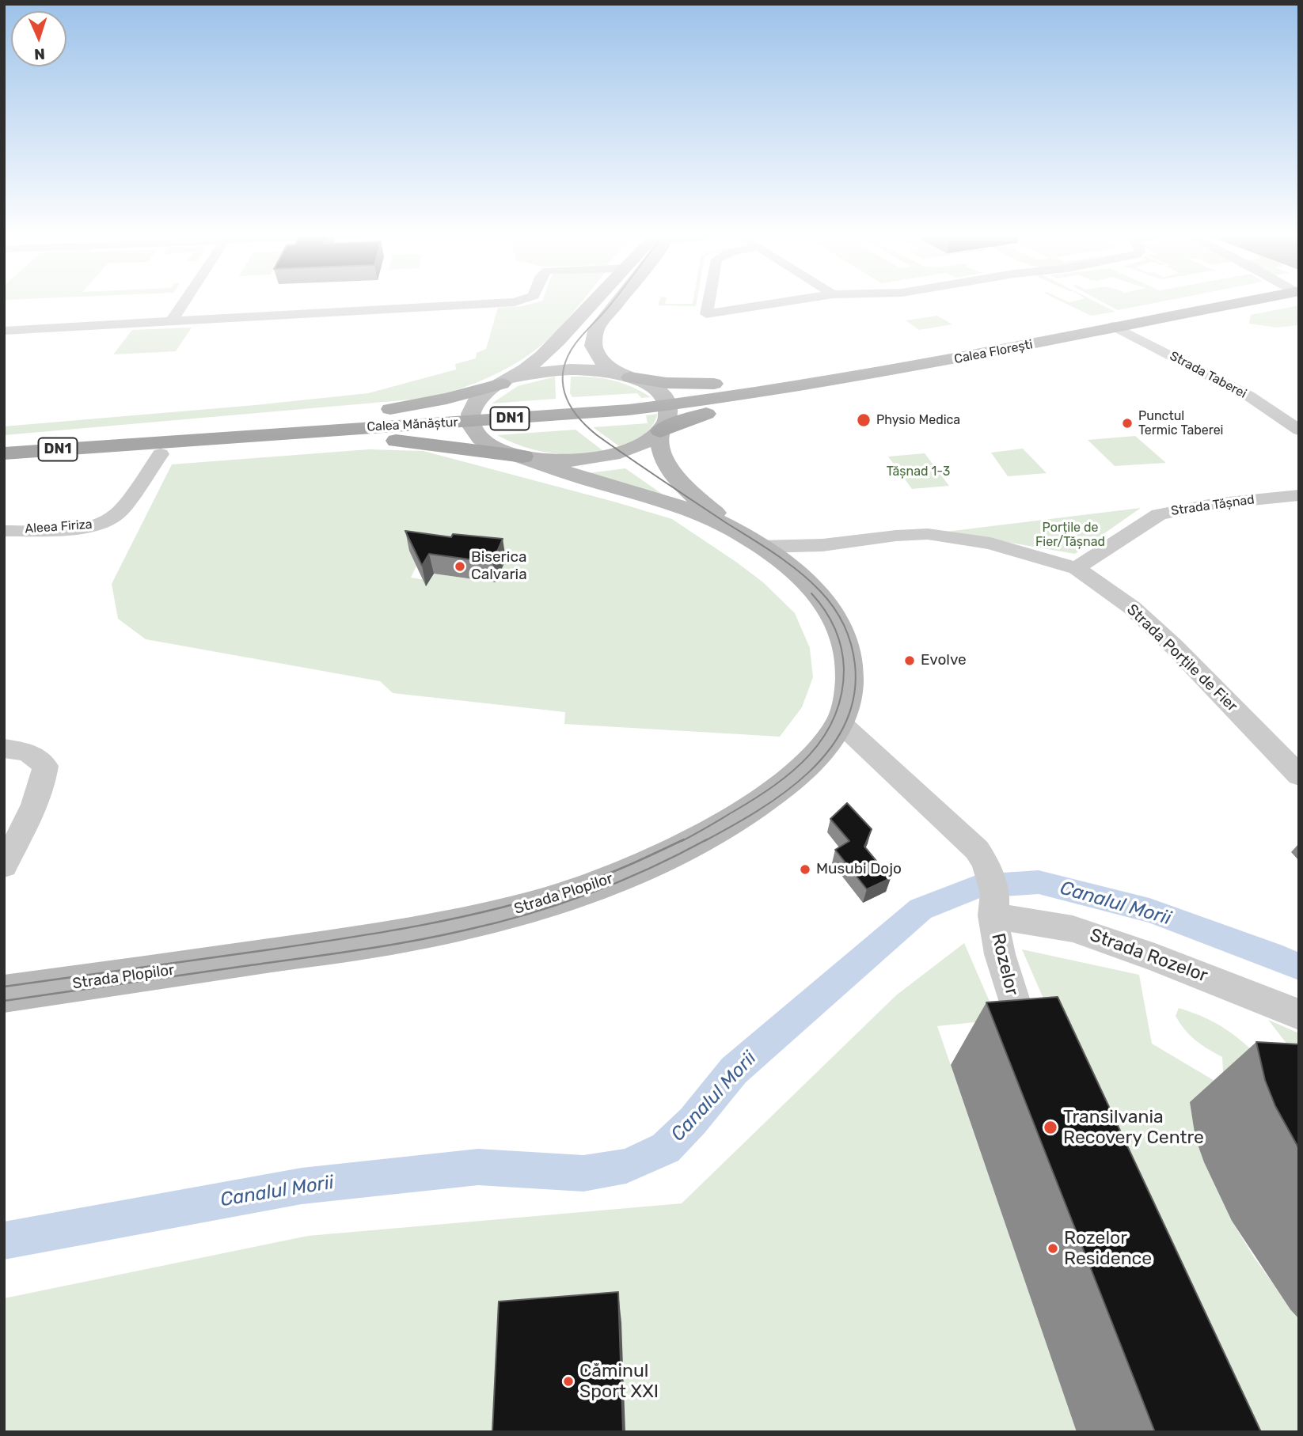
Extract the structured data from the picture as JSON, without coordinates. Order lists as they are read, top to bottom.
{
  "streets": {
    "main road": [
      "Calea Florești",
      "DN1",
      "Calea Mănăștur",
      "Strada Plopilor"
    ],
    "street": [
      "Strada Taberei",
      "Strada Tășnad",
      "Aleea Firiza",
      "Strada Porțile de Fier",
      "Strada Rozelor",
      "Rozelor"
    ]
  },
  "crossings": [
    ["Calea Florești", "Strada Taberei"],
    ["Calea Florești", "Calea Mănăștur"],
    ["Strada Tășnad", "Strada Porțile de Fier"],
    ["Strada Porțile de Fier", "Strada Plopilor"],
    ["Strada Rozelor", "Rozelor"]
  ],
  "water": ["Canalul Morii"],
  "parks": ["Tășnad 1-3", "Porțile de Fier/Tășnad"],
  "places": [
    "Physio Medica",
    "Punctul Termic Taberei",
    "Biserica Calvaria",
    "Evolve",
    "Musubi Dojo",
    "Transilvania Recovery Centre",
    "Rozelor Residence",
    "Căminul Sport XXI"
  ],
  "north": "bottom"
}
